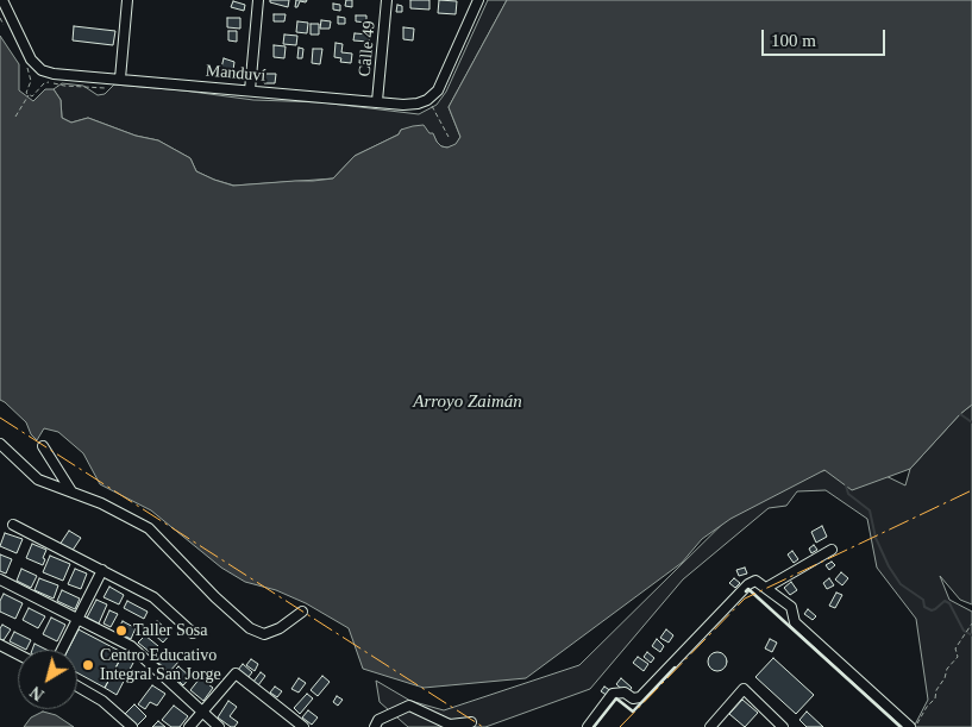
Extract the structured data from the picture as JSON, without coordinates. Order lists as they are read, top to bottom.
{
  "streets": {
    "street": ["Calle 49", "Manduví"]
  },
  "crossings": [
    ["Calle 49", "Manduví"]
  ],
  "water": ["Arroyo Zaimán"],
  "places": ["Taller Sosa", "Centro Educativo Integral San Jorge"],
  "scale_bar": "100 m",
  "north": "bottom left"
}
